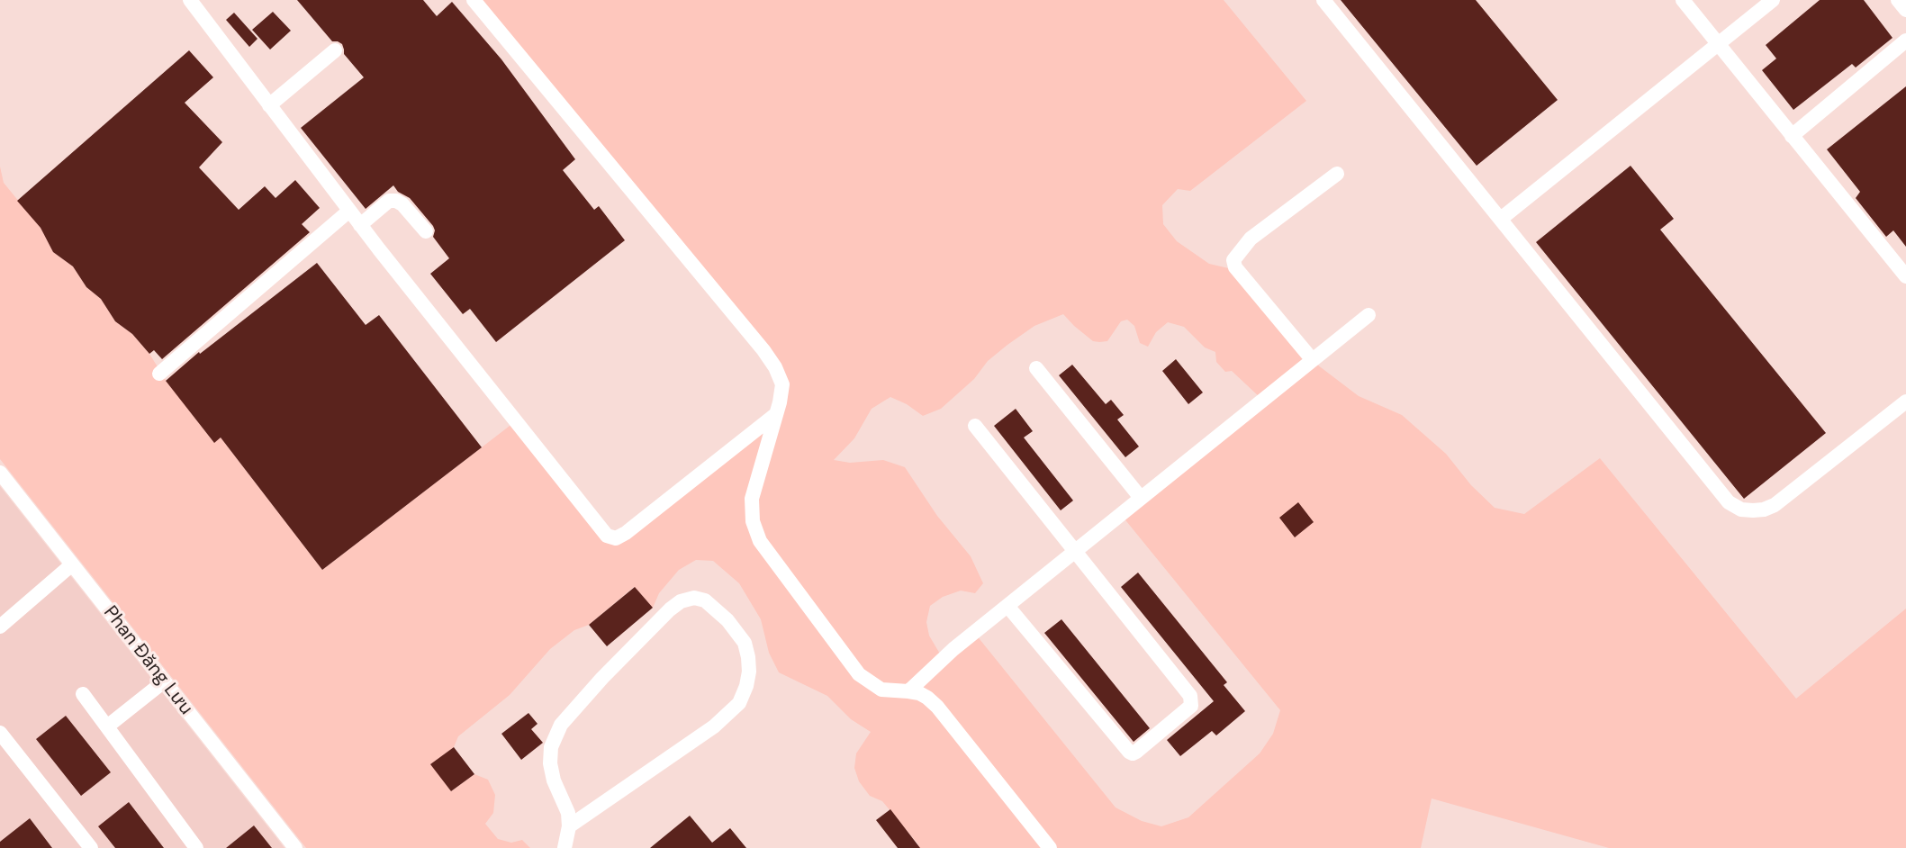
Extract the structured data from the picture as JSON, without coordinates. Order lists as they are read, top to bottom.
{
  "streets": {
    "street": ["Phan Đăng Lưu"]
  }
}
